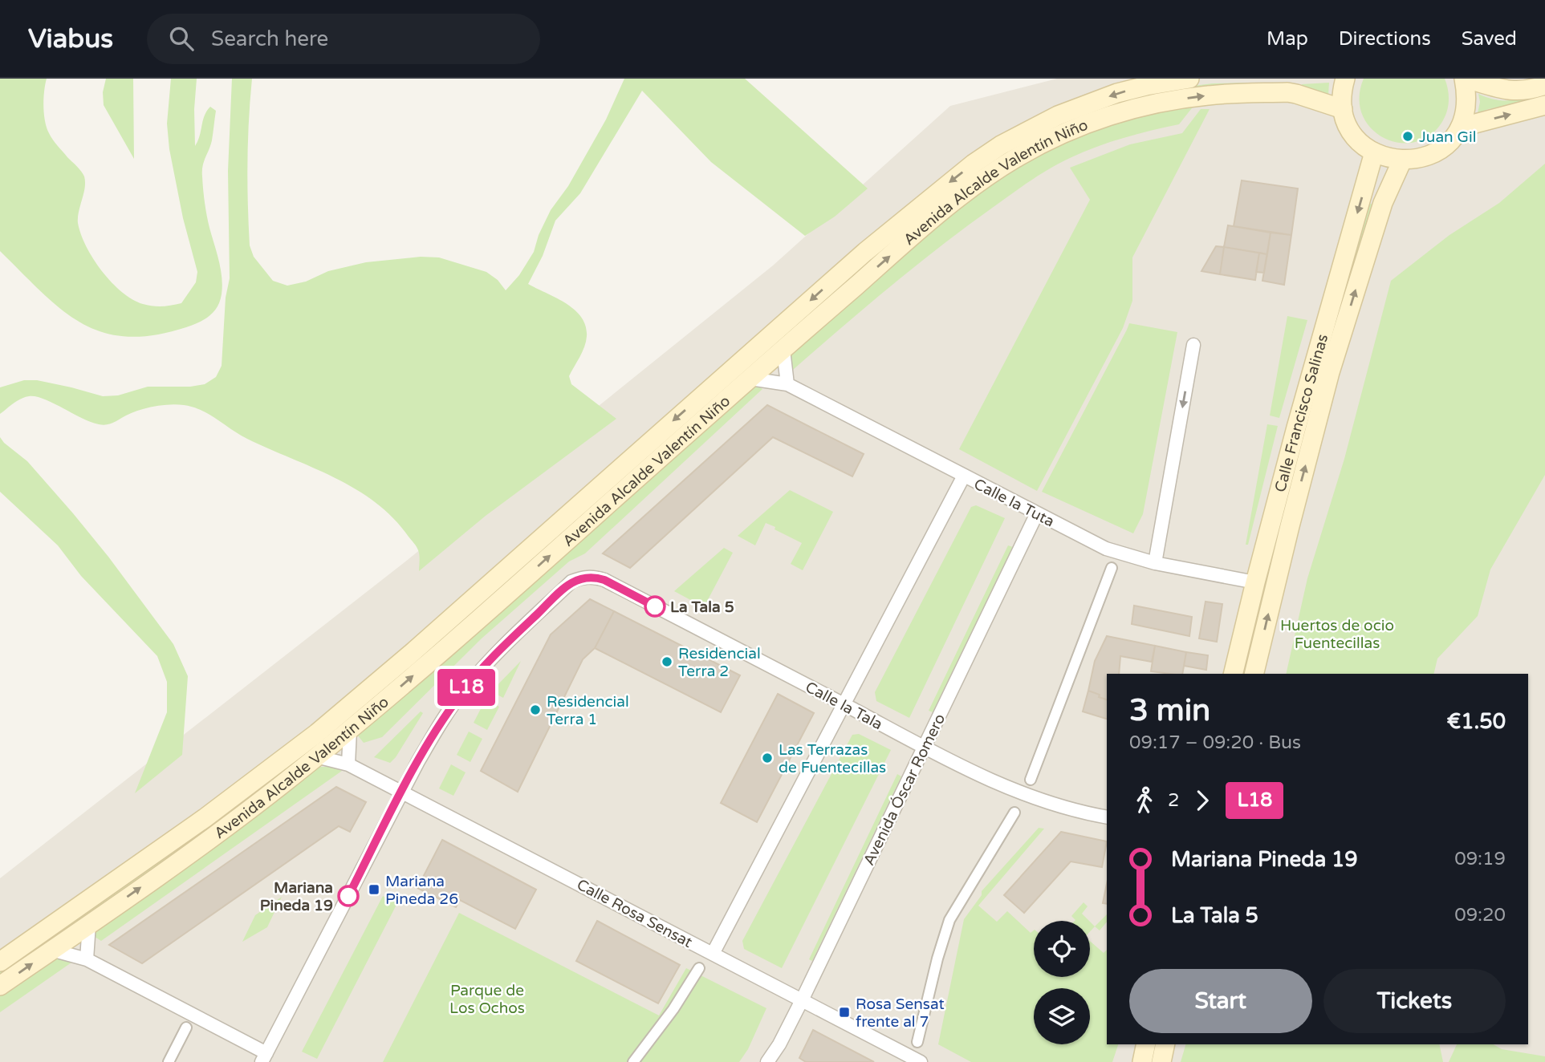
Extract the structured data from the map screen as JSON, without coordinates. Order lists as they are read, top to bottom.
{
  "streets": {
    "main road": ["Avenida Alcalde Valentín Niño", "Calle Francisco Salinas"],
    "street": [
      "Calle la Tuta",
      "Calle la Tala",
      "Avenida Óscar Romero",
      "Calle Rosa Sensat"
    ]
  },
  "crossings": [
    ["Avenida Alcalde Valentín Niño", "Calle la Tuta"],
    ["Avenida Alcalde Valentín Niño", "Calle Rosa Sensat"],
    ["Calle Francisco Salinas", "Calle la Tuta"],
    ["Calle la Tuta", "Avenida Óscar Romero"],
    ["Calle la Tala", "Avenida Óscar Romero"],
    ["Calle la Tala", "Calle Rosa Sensat"],
    ["Avenida Óscar Romero", "Calle Rosa Sensat"]
  ],
  "parks": ["Huertos de ocio Fuentecillas", "Parque de Los Ochos"],
  "places": {
    "other": [
      "Juan Gil",
      "La Tala 5",
      "Residencial Terra 2",
      "Residencial Terra 1",
      "Las Terrazas de Fuentecillas",
      "Mariana Pineda 19"
    ],
    "transit": ["Mariana Pineda 26", "Rosa Sensat frente al 7"]
  },
  "lines": ["bus line L18"],
  "page": {
    "header": "Viabus",
    "search": "Search here",
    "nav": ["Map", "Directions", "Saved"],
    "on_map": "L18",
    "heading": ["3 min", "09:17 – 09:20 · Bus", "€1.50"],
    "legs": ["2", "L18"],
    "list": [
      {
        "name": "Mariana Pineda 19",
        "value": "09:19"
      },
      {
        "name": "La Tala 5",
        "value": "09:20"
      }
    ],
    "buttons": ["Start", "Tickets"]
  }
}
